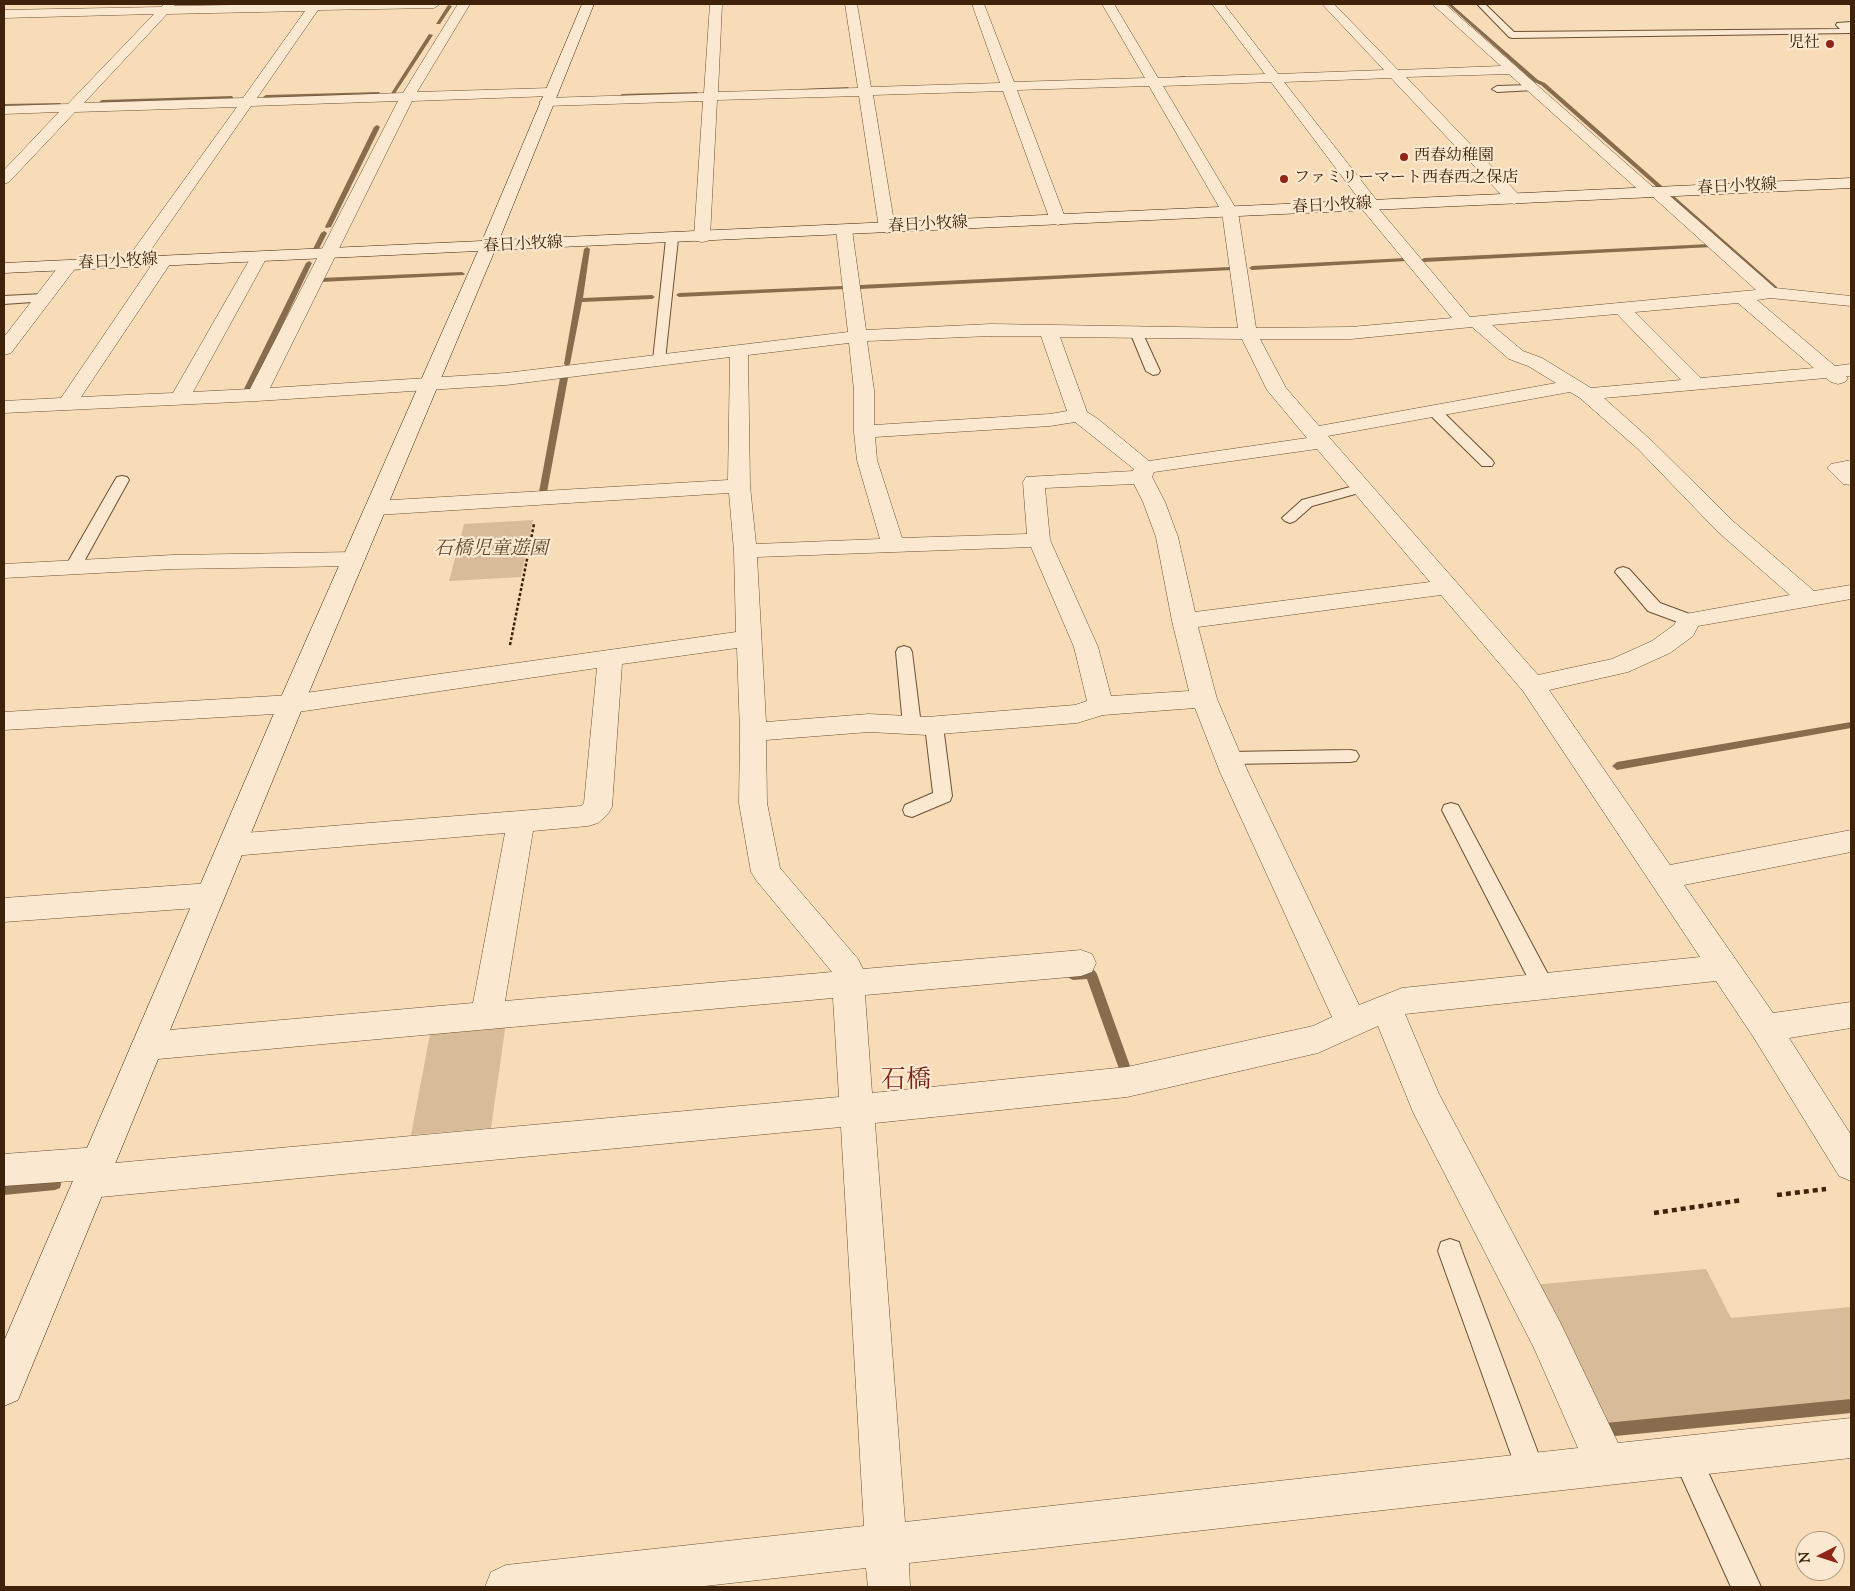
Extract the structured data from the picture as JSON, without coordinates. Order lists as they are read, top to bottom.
{
  "streets": {
    "street": ["春日小牧線"]
  },
  "districts": ["石橋"],
  "parks": ["石橋児童遊園"],
  "places": ["児社", "西春幼稚園", "ファミリーマート西春西之保店"],
  "north": "left"
}
